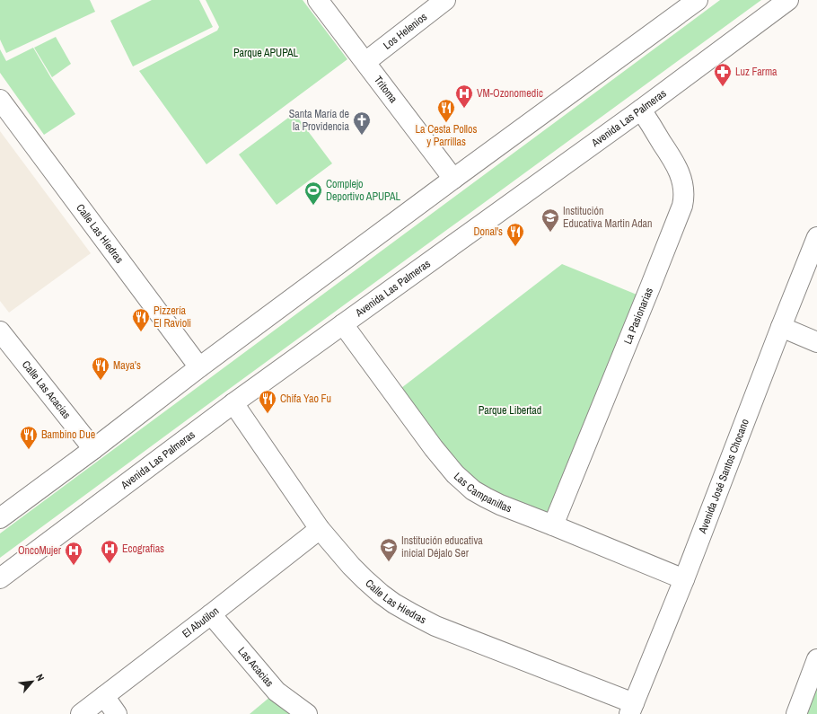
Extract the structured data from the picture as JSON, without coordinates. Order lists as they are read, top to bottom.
{
  "streets": {
    "street": [
      "Los Helenios",
      "Tritoma",
      "Avenida Las Palmeras",
      "Calle Las Hiedras",
      "La Pasionarias",
      "Calle Las Acacias",
      "Avenida José Santos Chocano",
      "Las Campanillas",
      "El Abutilon",
      "Las Acacias"
    ]
  },
  "crossings": [
    ["Los Helenios", "Tritoma"],
    ["Avenida Las Palmeras", "Calle Las Hiedras"],
    ["Avenida Las Palmeras", "La Pasionarias"],
    ["Avenida Las Palmeras", "Las Campanillas"],
    ["Calle Las Hiedras", "Avenida José Santos Chocano"],
    ["Calle Las Hiedras", "El Abutilon"],
    ["La Pasionarias", "Las Campanillas"],
    ["Avenida José Santos Chocano", "Las Campanillas"],
    ["El Abutilon", "Las Acacias"]
  ],
  "parks": ["Parque APUPAL", "Parque Libertad"],
  "places": {
    "pharmacy": ["Luz Farma"],
    "hospital": ["VM-Ozonomedic", "Ecografias", "OncoMujer"],
    "restaurant": [
      "La Cesta Pollos y Parrillas",
      "Donal's",
      "Pizzería El Ravioli",
      "Maya's",
      "Chifa Yao Fu",
      "Bambino Due"
    ],
    "church": ["Santa María de la Providencia"],
    "sports": ["Complejo Deportivo APUPAL"],
    "school or university": ["Institución Educativa Martin Adan", "Institución educativa inicial Déjalo Ser"]
  },
  "north": "top right"
}
